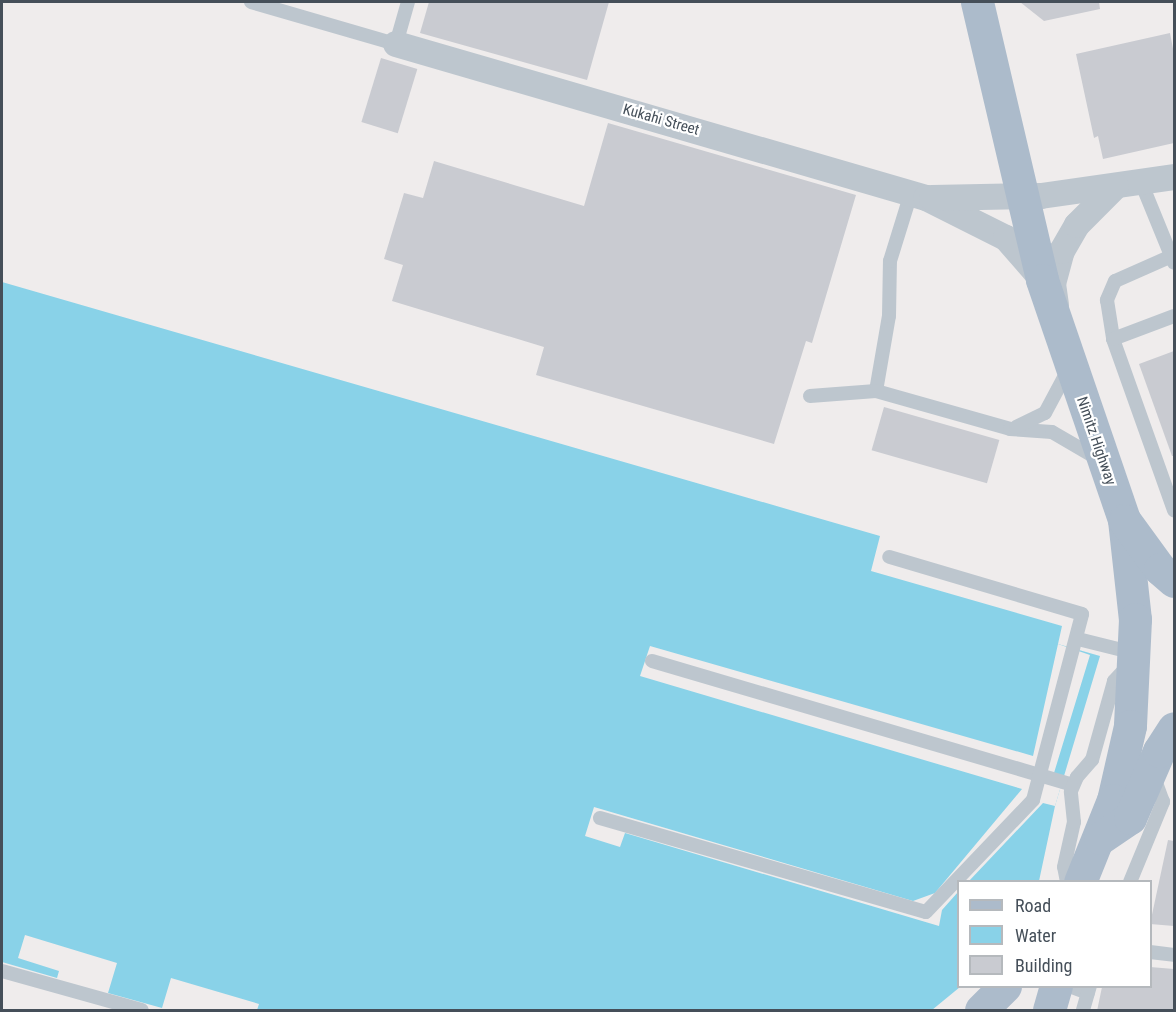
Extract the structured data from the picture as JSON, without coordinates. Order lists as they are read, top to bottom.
{
  "streets": {
    "main road": ["Nimitz Highway"],
    "street": ["Kukahi Street"]
  },
  "crossings": [
    ["Kukahi Street", "Nimitz Highway"]
  ],
  "legend": ["Road", "Water", "Building"]
}
